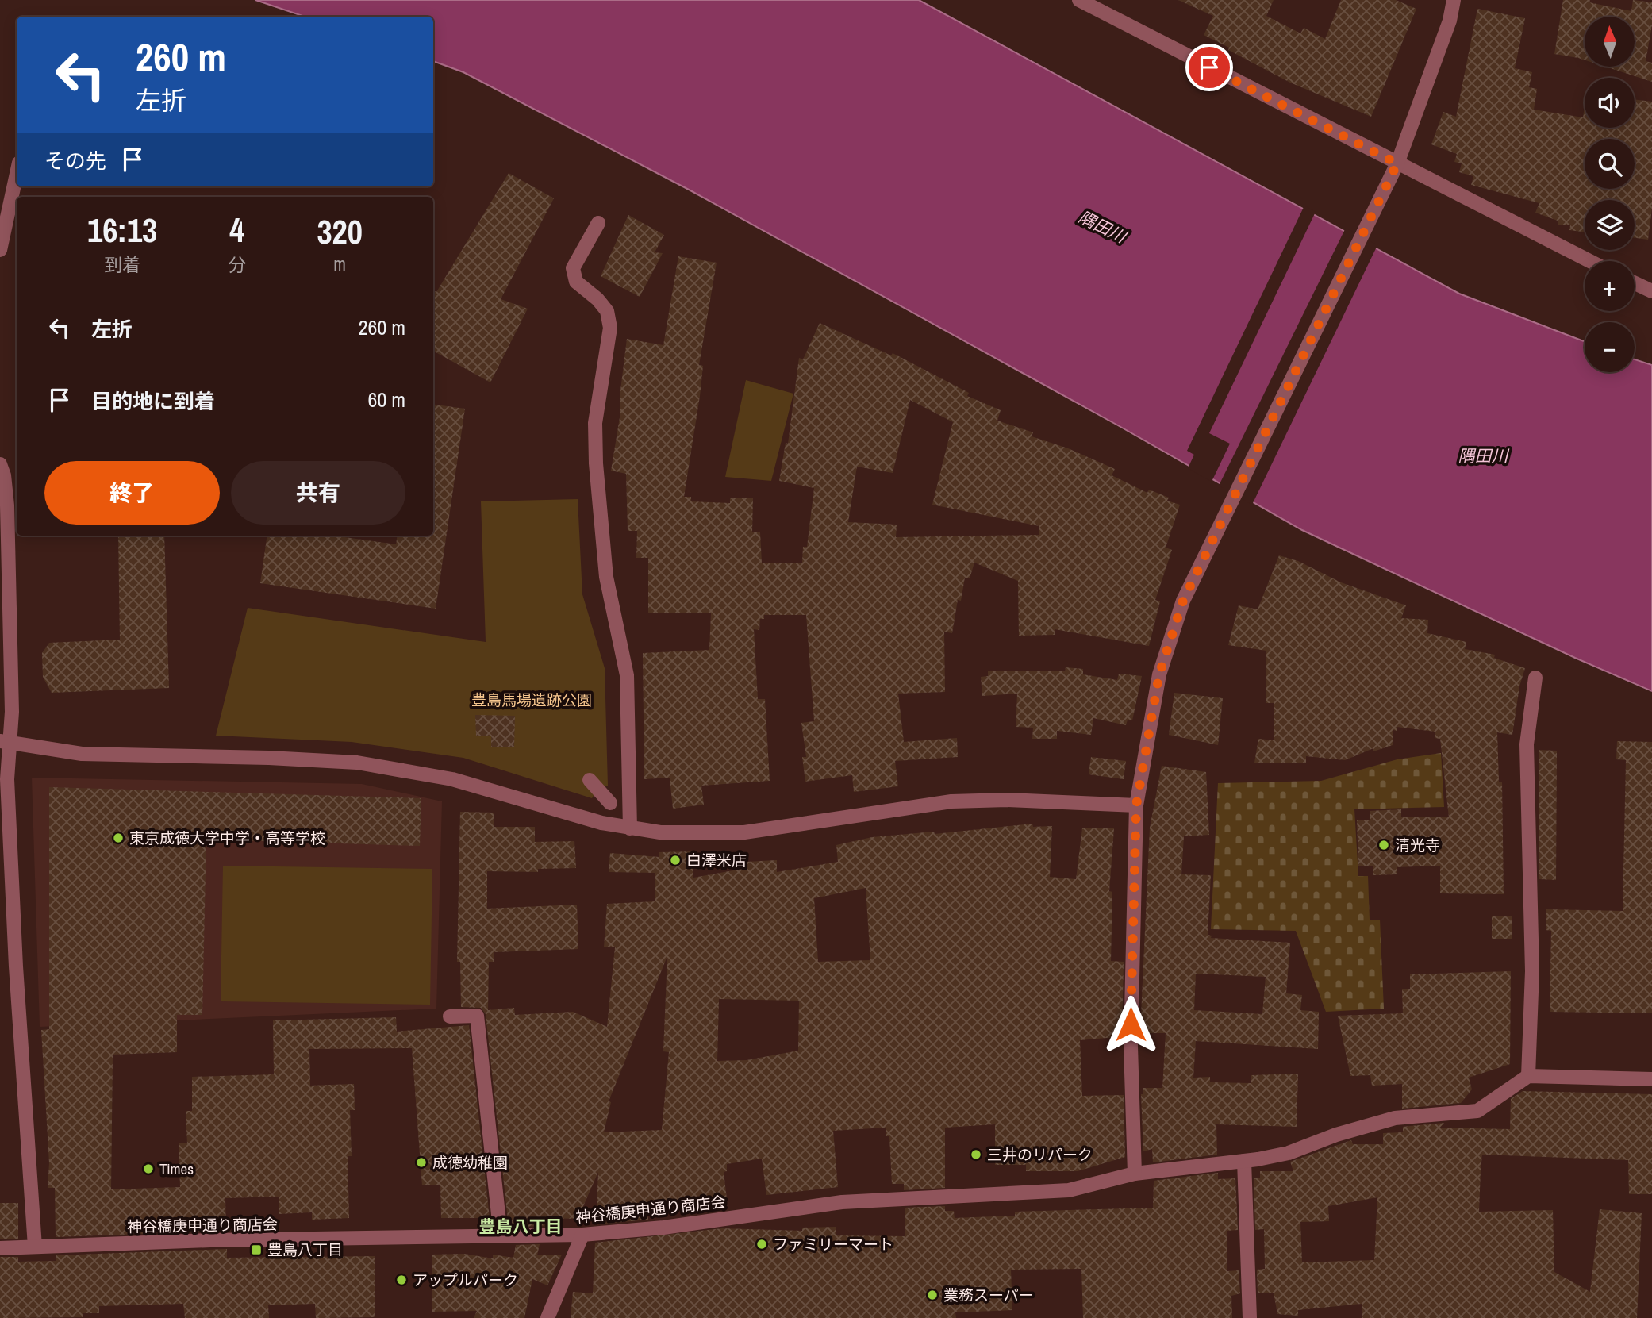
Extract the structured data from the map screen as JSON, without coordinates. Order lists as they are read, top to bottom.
{
  "streets": {
    "street": ["神谷橋庚申通り商店会"]
  },
  "districts": ["豊島八丁目"],
  "water": ["隅田川"],
  "parks": ["豊島馬場遺跡公園"],
  "places": {
    "other": [
      "東京成徳大学中学・高等学校",
      "清光寺",
      "白澤米店",
      "三井のリパーク",
      "成徳幼稚園",
      "Times",
      "ファミリーマート",
      "アップルパーク",
      "業務スーパー"
    ],
    "transit": ["豊島八丁目"]
  },
  "north": "top",
  "page": {
    "map_buttons": ["+", "−"],
    "turn": ["260 m", "左折"],
    "then": "その先",
    "eta": [
      "16:13",
      "到着",
      "4",
      "分",
      "320",
      "m"
    ],
    "list": [
      {
        "name": "左折",
        "value": "260 m"
      },
      {
        "name": "目的地に到着",
        "value": "60 m"
      }
    ],
    "buttons": ["終了", "共有"]
  }
}
